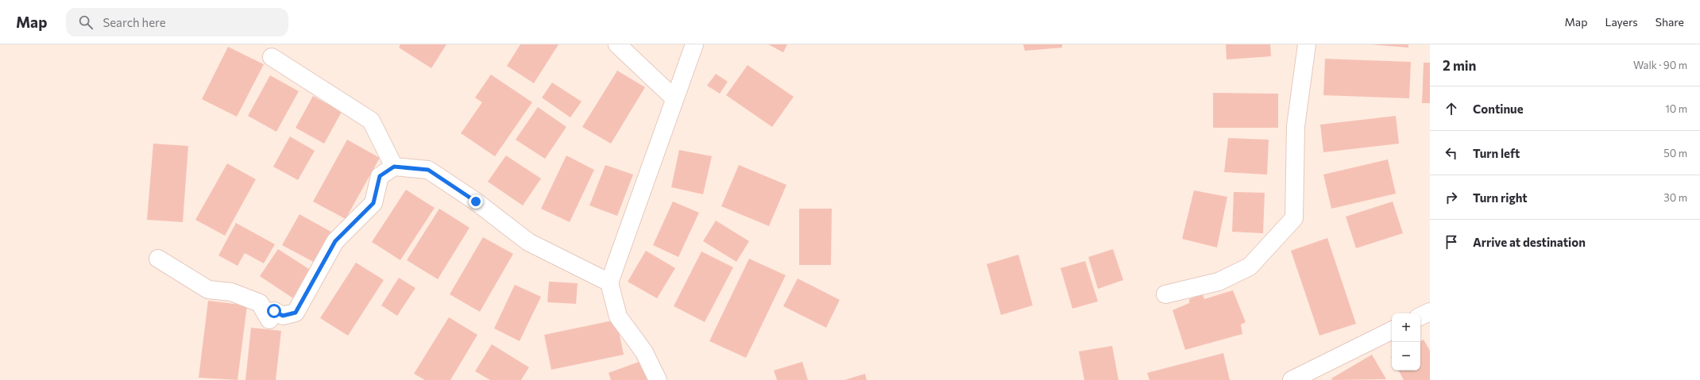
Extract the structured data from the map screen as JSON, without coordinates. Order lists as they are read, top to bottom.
{
  "page": {
    "header": "Map",
    "search": "Search here",
    "nav": ["Map", "Layers", "Share"],
    "heading": ["2 min", "Walk · 90 m"],
    "list": [
      ["Continue", "10 m"],
      ["Turn left", "50 m"],
      ["Turn right", "30 m"],
      "Arrive at destination"
    ],
    "map_buttons": ["+", "−"]
  }
}
